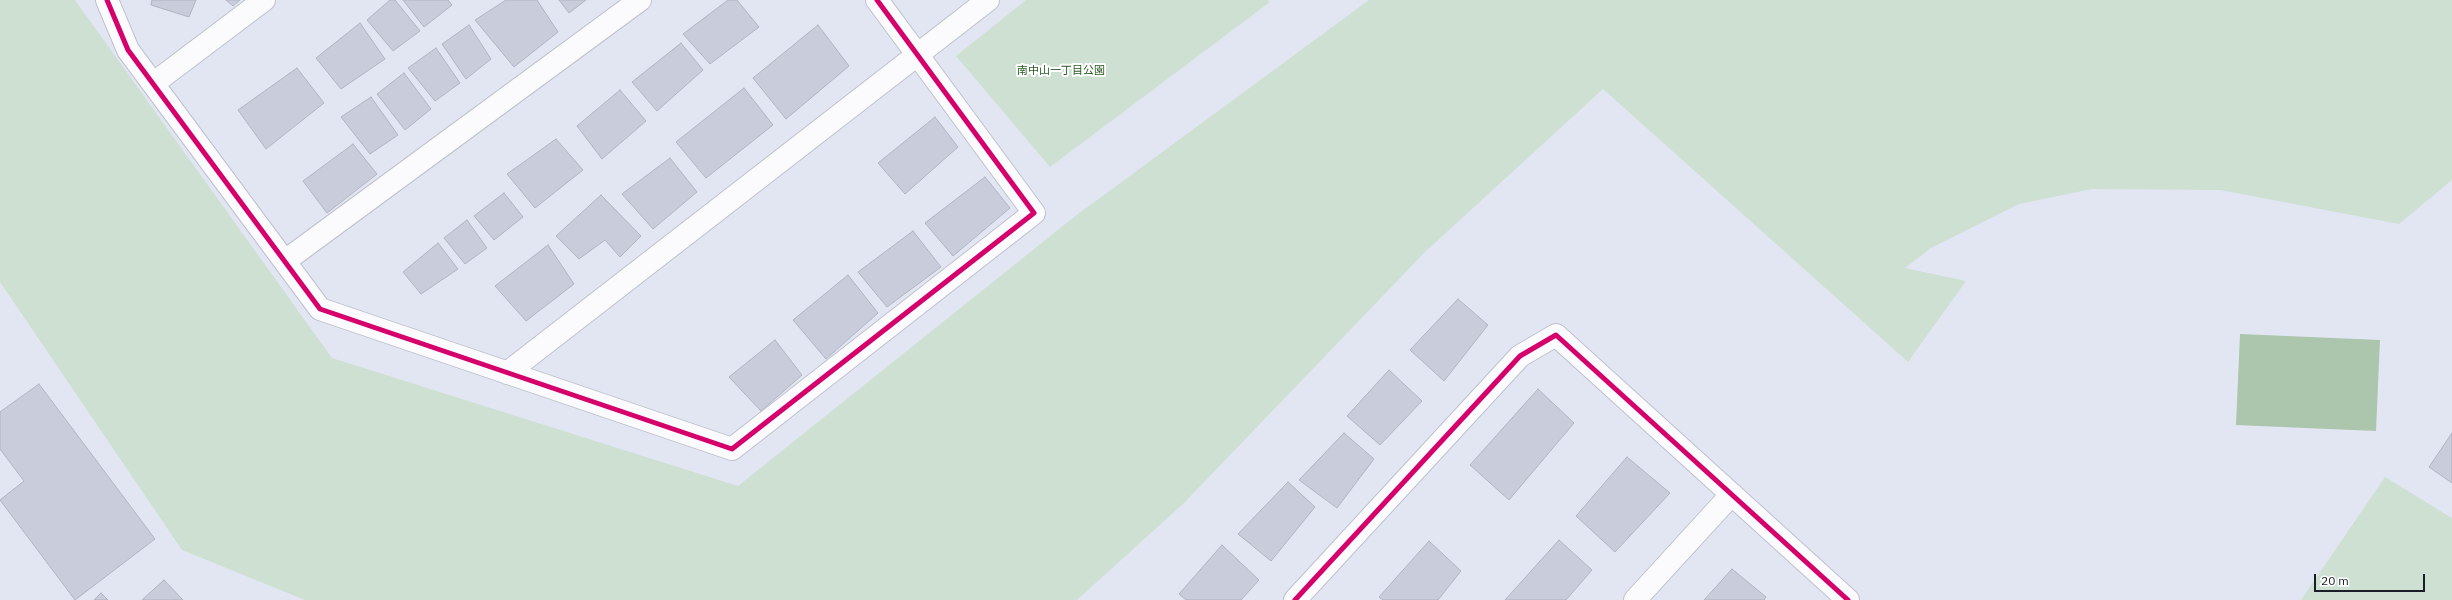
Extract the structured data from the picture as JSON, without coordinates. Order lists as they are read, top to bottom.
{
  "parks": ["南中山一丁目公園"],
  "scale_bar": "20 m"
}
